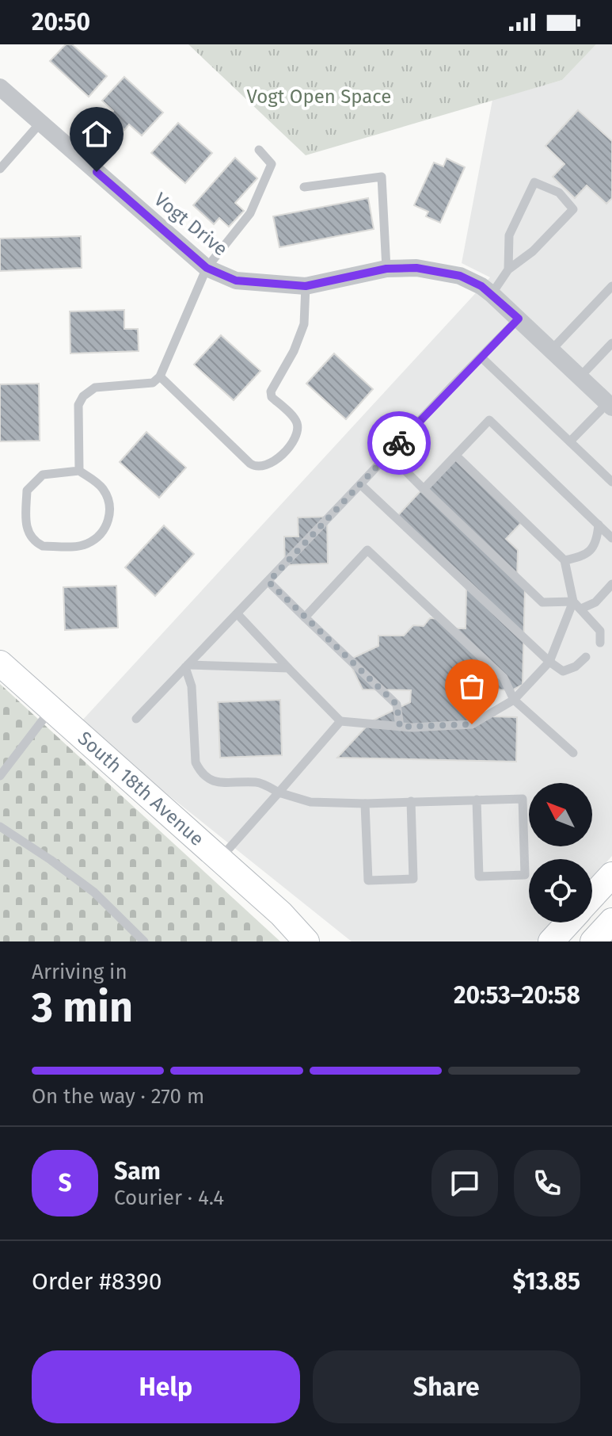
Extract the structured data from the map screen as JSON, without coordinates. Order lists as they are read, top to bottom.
{
  "streets": {
    "street": ["Vogt Drive", "South 18th Avenue"]
  },
  "parks": ["Vogt Open Space"],
  "north": "top left",
  "page": {
    "status": "20:50",
    "heading": ["3 min", "Arriving in", "20:53–20:58"],
    "panel": [
      "Sam",
      "Courier · 4.4",
      "Order #8390",
      "$13.85"
    ],
    "bar": "On the way · 270 m",
    "round": "S",
    "buttons": ["Help", "Share"]
  }
}
